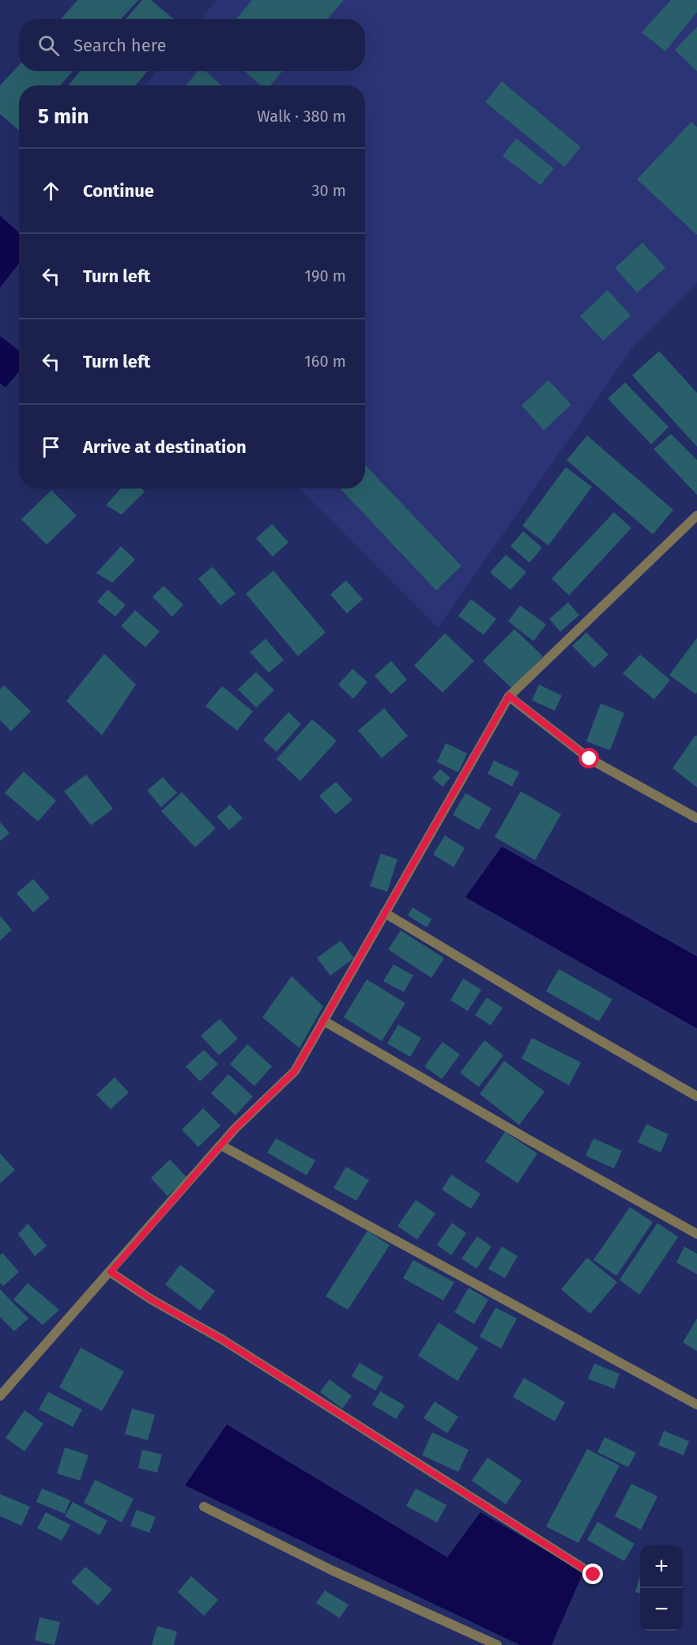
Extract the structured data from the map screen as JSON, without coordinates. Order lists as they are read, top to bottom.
{
  "page": {
    "search": "Search here",
    "heading": ["5 min", "Walk · 380 m"],
    "list": [
      ["Continue", "30 m"],
      ["Turn left", "190 m"],
      ["Turn left", "160 m"],
      "Arrive at destination"
    ],
    "map_buttons": ["+", "−"]
  }
}
